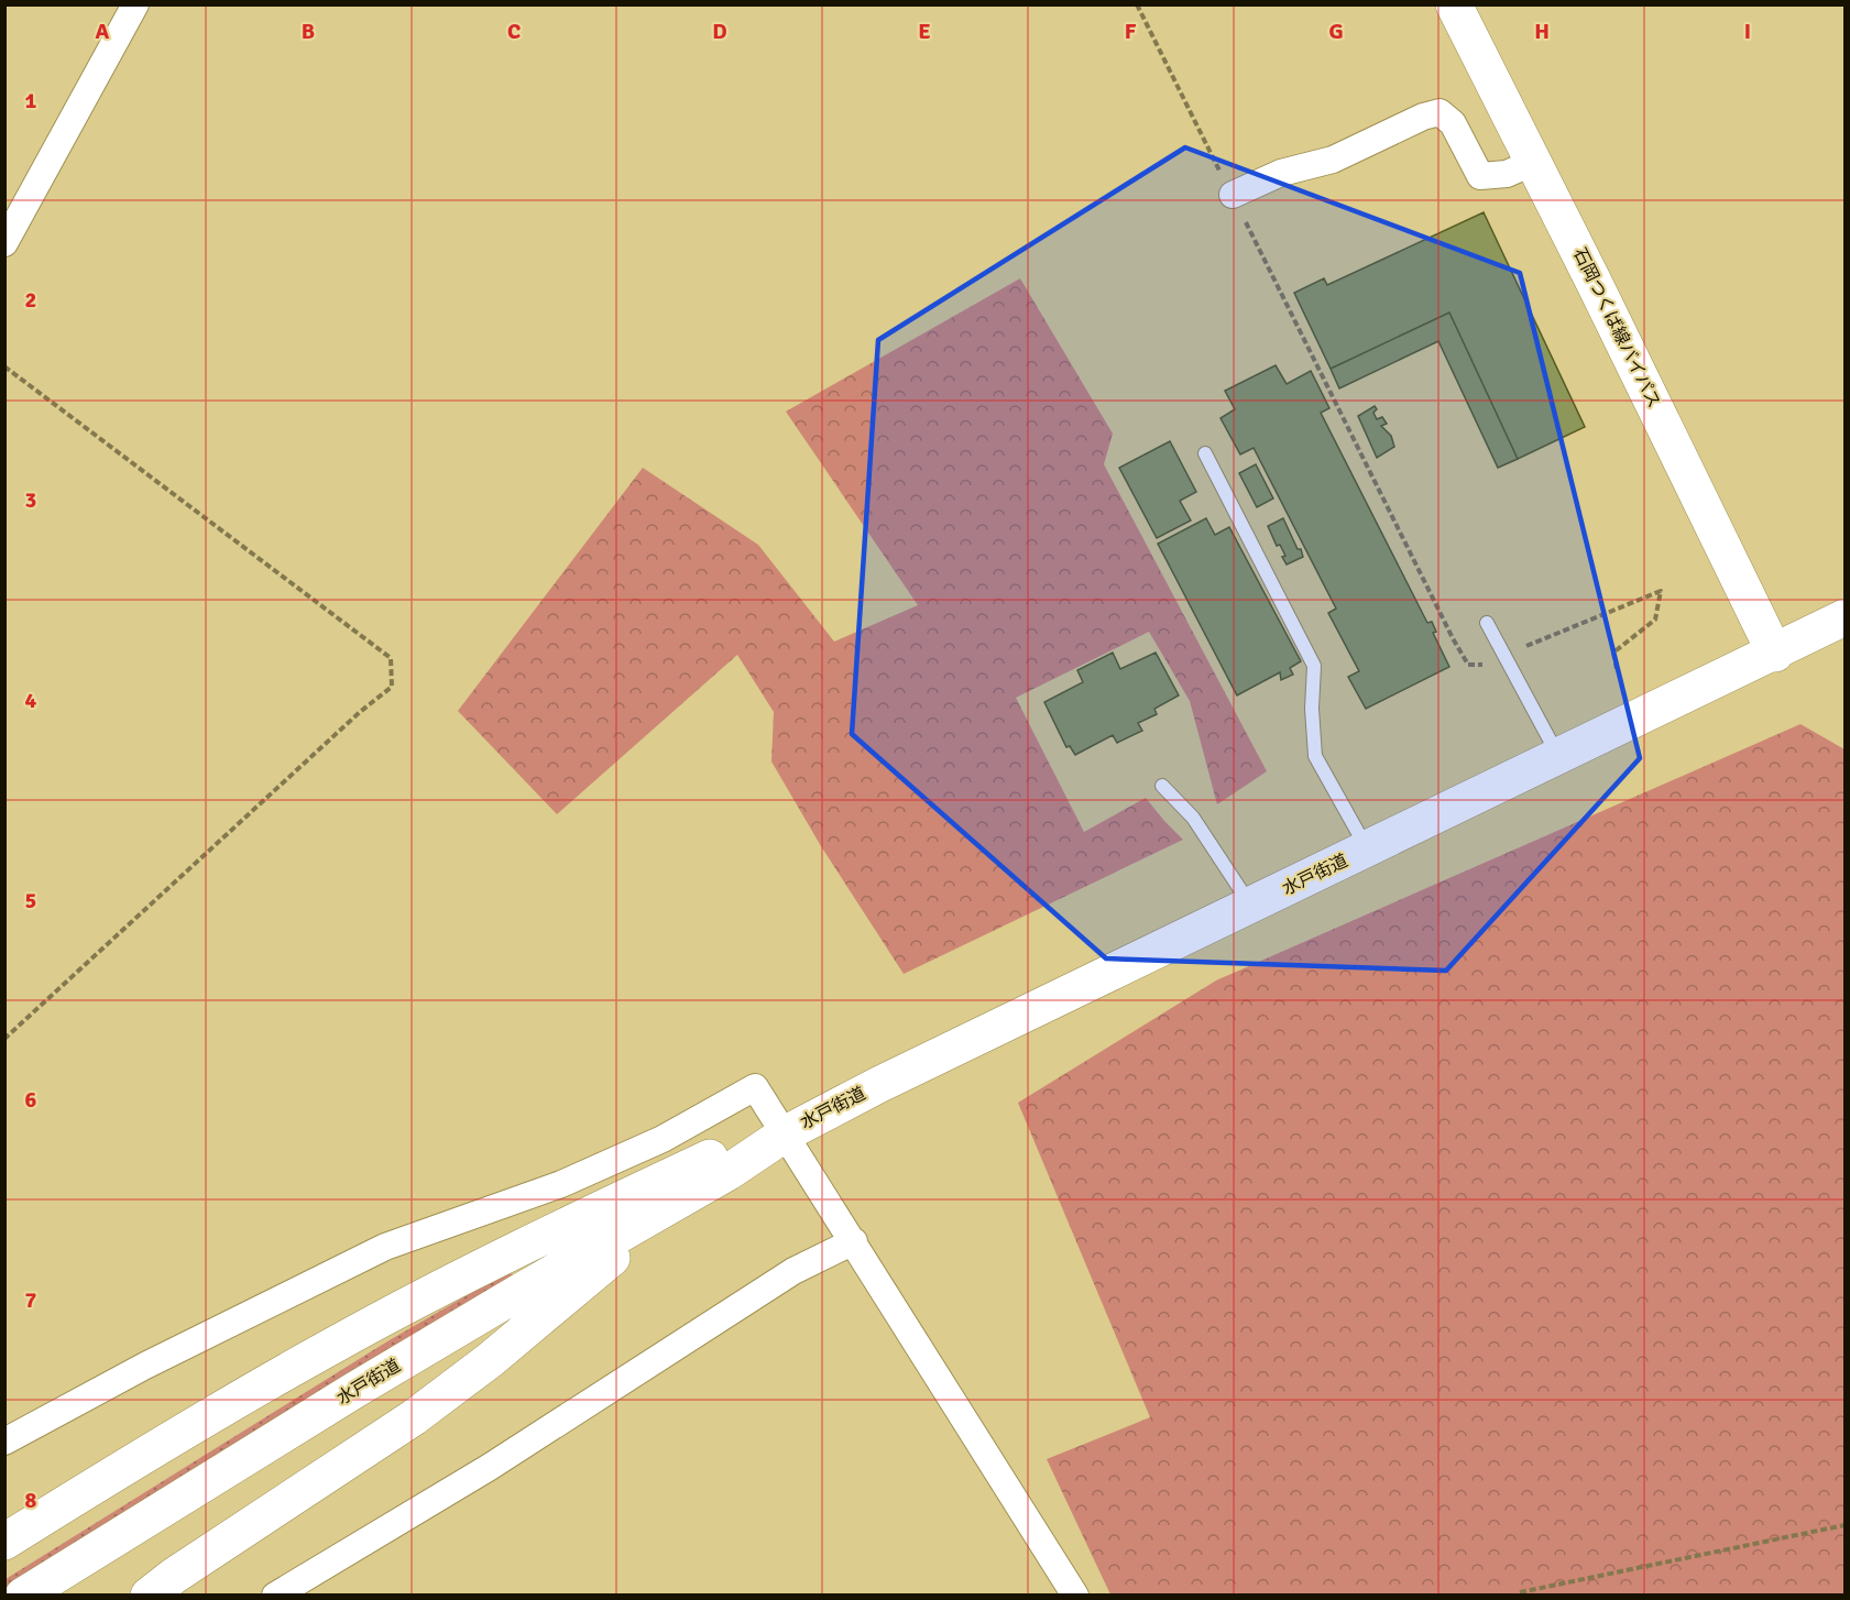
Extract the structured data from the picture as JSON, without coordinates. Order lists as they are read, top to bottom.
{
  "streets": {
    "main road": ["石岡つくば線バイパス", "水戸街道"]
  },
  "crossings": [
    ["石岡つくば線バイパス", "水戸街道"]
  ],
  "grid": {
    "columns": [
      "A",
      "B",
      "C",
      "D",
      "E",
      "F",
      "G",
      "H",
      "I"
    ],
    "rows": [
      "1",
      "2",
      "3",
      "4",
      "5",
      "6",
      "7",
      "8"
    ]
  }
}
